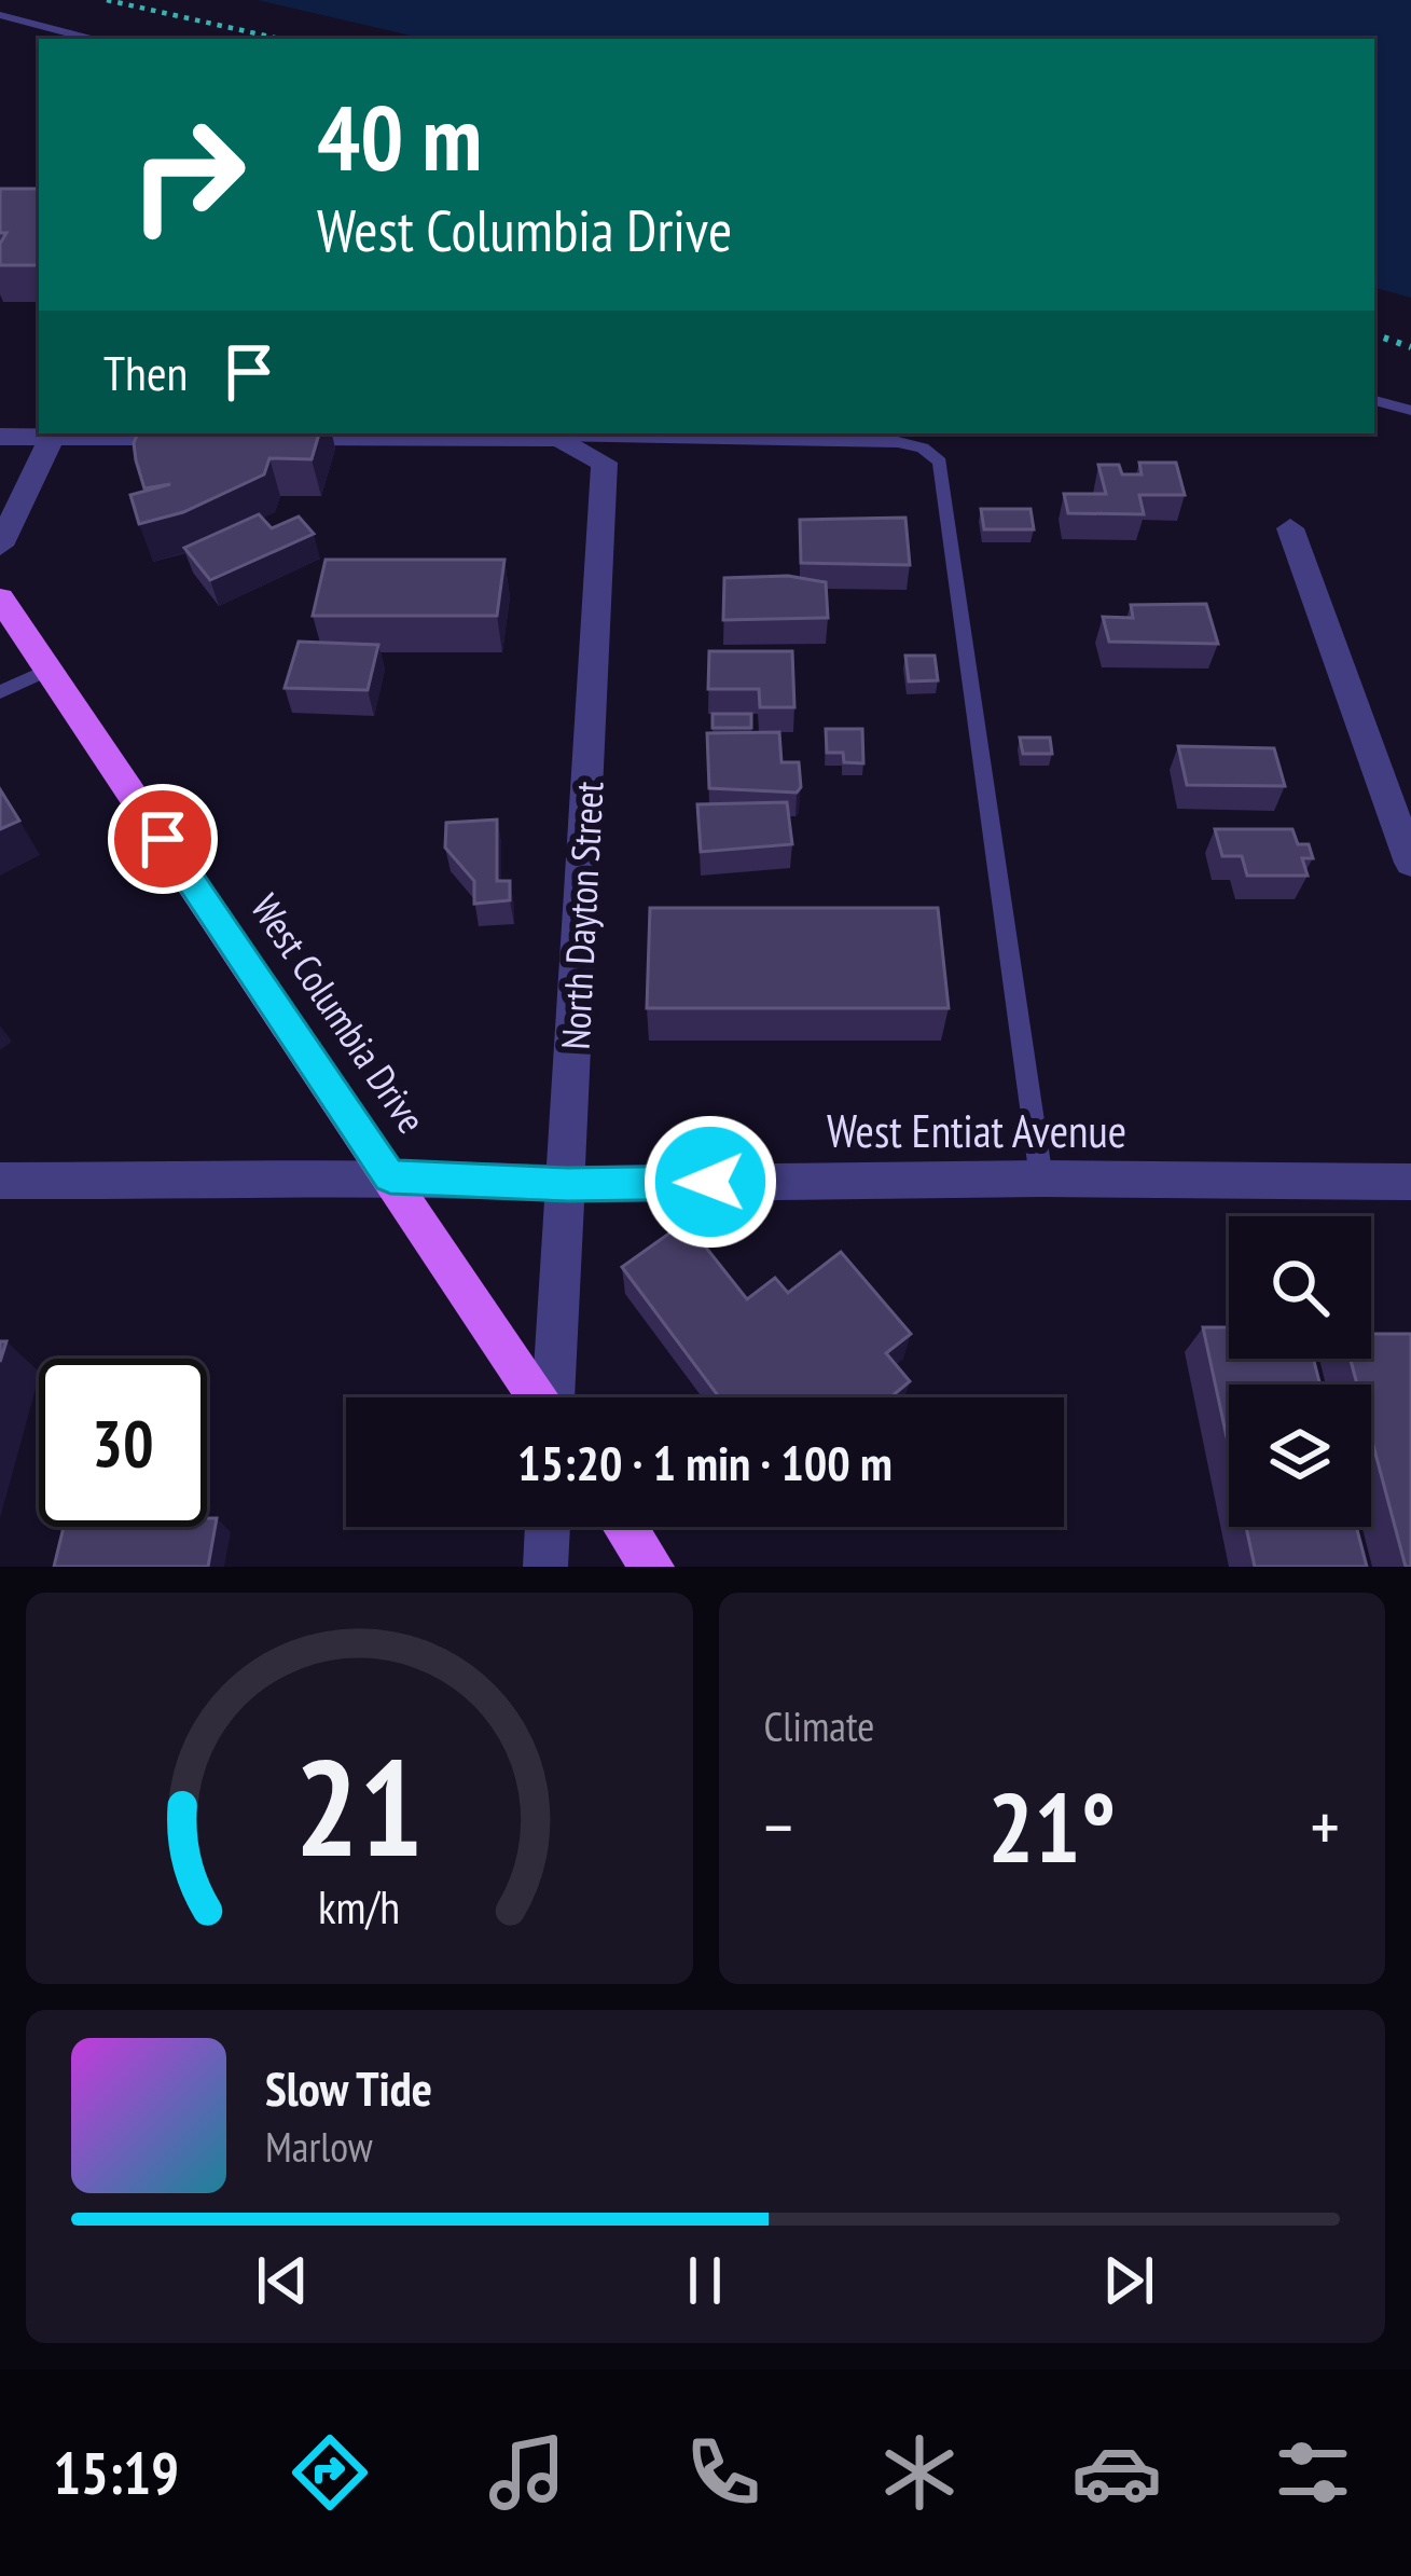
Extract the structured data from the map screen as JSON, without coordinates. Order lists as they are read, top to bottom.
{
  "streets": {
    "main road": ["West Columbia Drive"],
    "street": ["North Dayton Street", "West Entiat Avenue"]
  },
  "crossings": [
    ["North Dayton Street", "West Entiat Avenue"],
    ["West Columbia Drive", "West Entiat Avenue"]
  ],
  "page": {
    "turn": ["40 m", "West Columbia Drive"],
    "then": "Then",
    "limit": "30",
    "trip": "15:20 · 1 min · 100 m",
    "tile": "Climate",
    "heat": ["−", "21°", "+"],
    "song": ["Slow Tide", "Marlow"],
    "tabs": "15:19",
    "gauge": ["21", "km/h"]
  }
}
